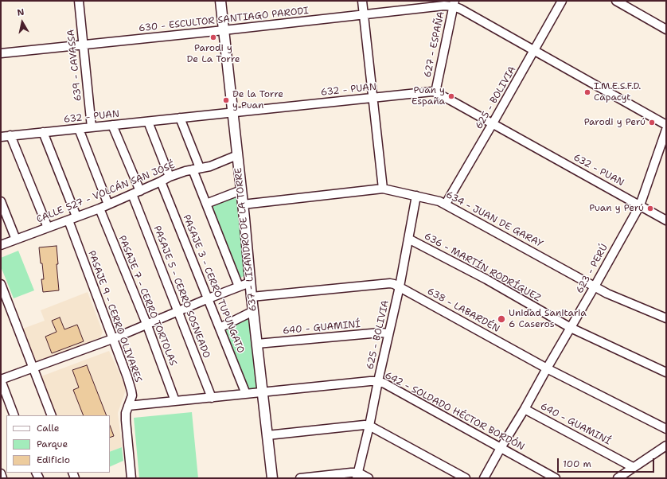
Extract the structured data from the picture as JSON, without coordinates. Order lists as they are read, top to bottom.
{
  "streets": {
    "street": [
      "630 - ESCULTOR SANTIAGO PARODI",
      "627 - ESPAÑA",
      "639 - CAVASSA",
      "632 - PUAN",
      "625 - BOLIVIA",
      "CALLE 527 - VOLCÁN SAN JOSÉ",
      "634 - JUAN DE GARAY",
      "637 - LISANDRO DE LA TORRE",
      "636 - MARTÍN RODRÍGUEZ",
      "623 - PERÚ",
      "PASAJE 3 - CERRO TUPUNGATO",
      "PASAJE 5 - CERRO SOSNEADO",
      "PASAJE 7 - CERRO TORTOLAS",
      "638 - LABARDÉN",
      "PASAJE 9 - CERRO OLIVARES",
      "640 - GUAMINÍ",
      "642 - SOLDADO HÉCTOR BORDÓN"
    ]
  },
  "crossings": [
    ["630 - ESCULTOR SANTIAGO PARODI", "627 - ESPAÑA"],
    ["630 - ESCULTOR SANTIAGO PARODI", "639 - CAVASSA"],
    ["630 - ESCULTOR SANTIAGO PARODI", "625 - BOLIVIA"],
    ["630 - ESCULTOR SANTIAGO PARODI", "637 - LISANDRO DE LA TORRE"],
    ["627 - ESPAÑA", "632 - PUAN"],
    ["639 - CAVASSA", "632 - PUAN"],
    ["632 - PUAN", "625 - BOLIVIA"],
    ["632 - PUAN", "637 - LISANDRO DE LA TORRE"],
    ["632 - PUAN", "623 - PERÚ"],
    ["625 - BOLIVIA", "634 - JUAN DE GARAY"],
    ["625 - BOLIVIA", "636 - MARTÍN RODRÍGUEZ"],
    ["625 - BOLIVIA", "638 - LABARDÉN"],
    ["625 - BOLIVIA", "640 - GUAMINÍ"],
    ["625 - BOLIVIA", "642 - SOLDADO HÉCTOR BORDÓN"],
    ["CALLE 527 - VOLCÁN SAN JOSÉ", "637 - LISANDRO DE LA TORRE"],
    ["CALLE 527 - VOLCÁN SAN JOSÉ", "PASAJE 3 - CERRO TUPUNGATO"],
    ["CALLE 527 - VOLCÁN SAN JOSÉ", "PASAJE 5 - CERRO SOSNEADO"],
    ["CALLE 527 - VOLCÁN SAN JOSÉ", "PASAJE 7 - CERRO TORTOLAS"],
    ["CALLE 527 - VOLCÁN SAN JOSÉ", "PASAJE 9 - CERRO OLIVARES"],
    ["634 - JUAN DE GARAY", "637 - LISANDRO DE LA TORRE"],
    ["634 - JUAN DE GARAY", "623 - PERÚ"],
    ["637 - LISANDRO DE LA TORRE", "638 - LABARDÉN"],
    ["637 - LISANDRO DE LA TORRE", "640 - GUAMINÍ"],
    ["637 - LISANDRO DE LA TORRE", "642 - SOLDADO HÉCTOR BORDÓN"],
    ["636 - MARTÍN RODRÍGUEZ", "623 - PERÚ"],
    ["623 - PERÚ", "638 - LABARDÉN"],
    ["623 - PERÚ", "640 - GUAMINÍ"],
    ["623 - PERÚ", "642 - SOLDADO HÉCTOR BORDÓN"],
    ["PASAJE 3 - CERRO TUPUNGATO", "642 - SOLDADO HÉCTOR BORDÓN"],
    ["PASAJE 5 - CERRO SOSNEADO", "642 - SOLDADO HÉCTOR BORDÓN"],
    ["PASAJE 7 - CERRO TORTOLAS", "642 - SOLDADO HÉCTOR BORDÓN"],
    ["PASAJE 9 - CERRO OLIVARES", "642 - SOLDADO HÉCTOR BORDÓN"]
  ],
  "places": [
    "Parodi y De La Torre",
    "I.M.E.S.F.D. Capacyt",
    "Puan y España",
    "De la Torre y Puan",
    "Parodi y Perú",
    "Puan y Perú",
    "Unidad Sanitaria 6 Caseros"
  ],
  "legend": ["Calle", "Parque", "Edificio"],
  "scale_bar": "100 m",
  "north": "top"
}
